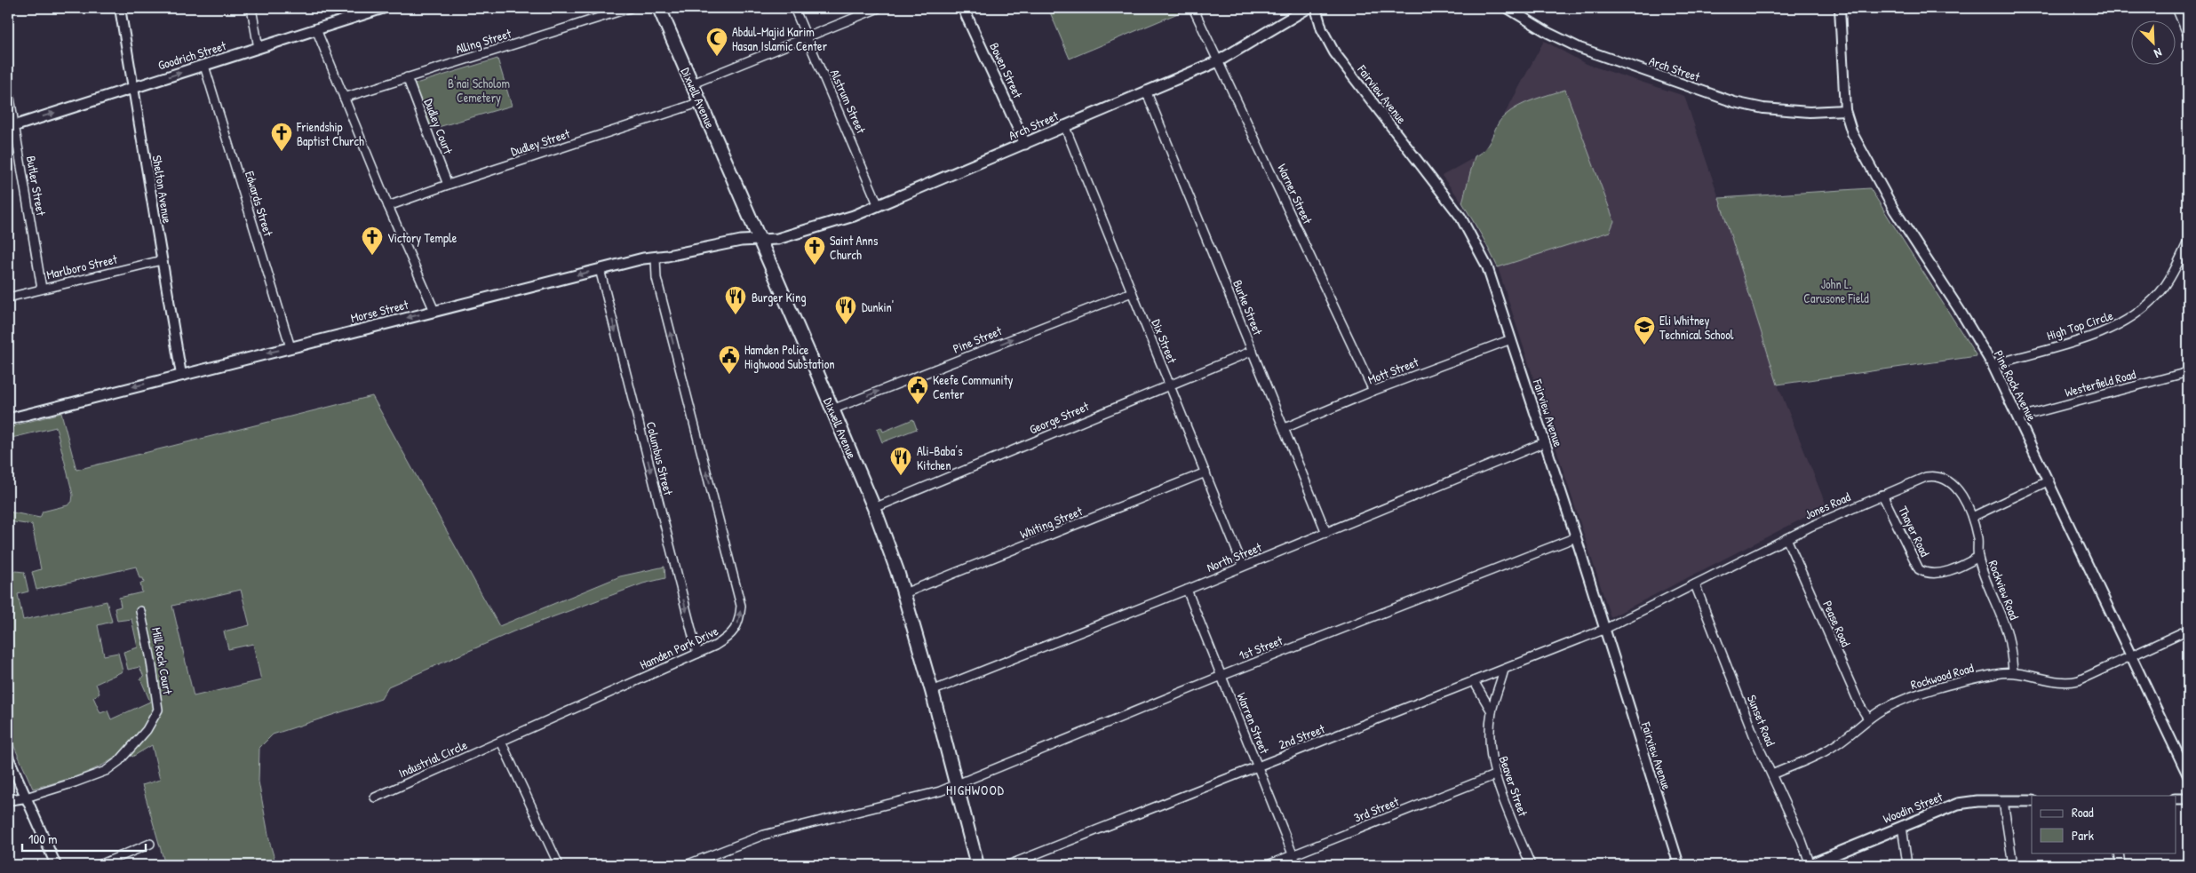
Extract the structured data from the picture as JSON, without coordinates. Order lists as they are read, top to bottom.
{
  "streets": {
    "main road": [
      "Goodrich Street",
      "Arch Street",
      "Bowen Street",
      "Dixwell Avenue",
      "Morse Street",
      "Woodin Street"
    ],
    "street": [
      "Alling Street",
      "Fairview Avenue",
      "Alstrum Street",
      "Dudley Court",
      "Dudley Street",
      "Butler Street",
      "Shelton Avenue",
      "Warner Street",
      "Edwards Street",
      "Marlboro Street",
      "Burke Street",
      "High Top Circle",
      "Pine Street",
      "Dix Street",
      "Mott Street",
      "Westerfield Road",
      "Pine Rock Avenue",
      "George Street",
      "Columbus Street",
      "Jones Road",
      "Whiting Street",
      "Thayer Road",
      "North Street",
      "Rockview Road",
      "Pease Road",
      "Hamden Park Drive",
      "1st Street",
      "Mill Rock Court",
      "Rockwood Road",
      "Sunset Road",
      "Warren Street",
      "2nd Street",
      "Industrial Circle",
      "Beaver Street",
      "3rd Street"
    ]
  },
  "crossings": [
    ["Alling Street", "Dudley Court"],
    ["Goodrich Street", "Butler Street"],
    ["Goodrich Street", "Shelton Avenue"],
    ["Goodrich Street", "Edwards Street"],
    ["Arch Street", "Bowen Street"],
    ["Arch Street", "Dixwell Avenue"],
    ["Arch Street", "Alstrum Street"],
    ["Arch Street", "Warner Street"],
    ["Arch Street", "Burke Street"],
    ["Arch Street", "Morse Street"],
    ["Arch Street", "Dix Street"],
    ["Arch Street", "Pine Rock Avenue"],
    ["Fairview Avenue", "Mott Street"],
    ["Fairview Avenue", "Jones Road"],
    ["Fairview Avenue", "North Street"],
    ["Fairview Avenue", "1st Street"],
    ["Fairview Avenue", "2nd Street"],
    ["Dixwell Avenue", "Dudley Street"],
    ["Dixwell Avenue", "Morse Street"],
    ["Dixwell Avenue", "Pine Street"],
    ["Dixwell Avenue", "George Street"],
    ["Dixwell Avenue", "Whiting Street"],
    ["Dixwell Avenue", "North Street"],
    ["Dixwell Avenue", "1st Street"],
    ["Dudley Court", "Dudley Street"],
    ["Butler Street", "Marlboro Street"],
    ["Shelton Avenue", "Marlboro Street"],
    ["Shelton Avenue", "Morse Street"],
    ["Warner Street", "Mott Street"],
    ["Edwards Street", "Morse Street"],
    ["Burke Street", "Mott Street"],
    ["Burke Street", "George Street"],
    ["Burke Street", "North Street"],
    ["Morse Street", "Columbus Street"],
    ["Morse Street", "Hamden Park Drive"],
    ["High Top Circle", "Pine Rock Avenue"],
    ["Pine Street", "Dix Street"],
    ["Dix Street", "George Street"],
    ["Dix Street", "Whiting Street"],
    ["Dix Street", "North Street"],
    ["Westerfield Road", "Pine Rock Avenue"],
    ["Pine Rock Avenue", "Rockwood Road"],
    ["Columbus Street", "Hamden Park Drive"],
    ["Jones Road", "Thayer Road"],
    ["Jones Road", "Rockview Road"],
    ["Jones Road", "Pease Road"],
    ["Jones Road", "Sunset Road"],
    ["Jones Road", "2nd Street"],
    ["Thayer Road", "Rockview Road"],
    ["North Street", "Warren Street"],
    ["Rockview Road", "Rockwood Road"],
    ["Pease Road", "Rockwood Road"],
    ["Hamden Park Drive", "Industrial Circle"],
    ["1st Street", "Warren Street"],
    ["Rockwood Road", "Sunset Road"],
    ["Sunset Road", "Woodin Street"],
    ["Warren Street", "2nd Street"],
    ["Warren Street", "3rd Street"],
    ["2nd Street", "Beaver Street"],
    ["Beaver Street", "3rd Street"]
  ],
  "one_way": [
    "Goodrich Street",
    "Morse Street",
    "Pine Street",
    "Columbus Street",
    "Hamden Park Drive"
  ],
  "districts": ["HIGHWOOD"],
  "parks": ["B'nai Scholom Cemetery", "John L. Carusone Field"],
  "places": {
    "mosque": ["Abdul-Majid Karim Hasan Islamic Center"],
    "church": ["Friendship Baptist Church", "Victory Temple", "Saint Anns Church"],
    "restaurant": ["Burger King", "Dunkin'", "Ali-Baba’s Kitchen"],
    "school or university": ["Eli Whitney Technical School"],
    "public building": ["Hamden Police Highwood Substation", "Keefe Community Center"]
  },
  "legend": ["Road", "Park"],
  "scale_bar": "100 m",
  "north": "bottom right"
}
